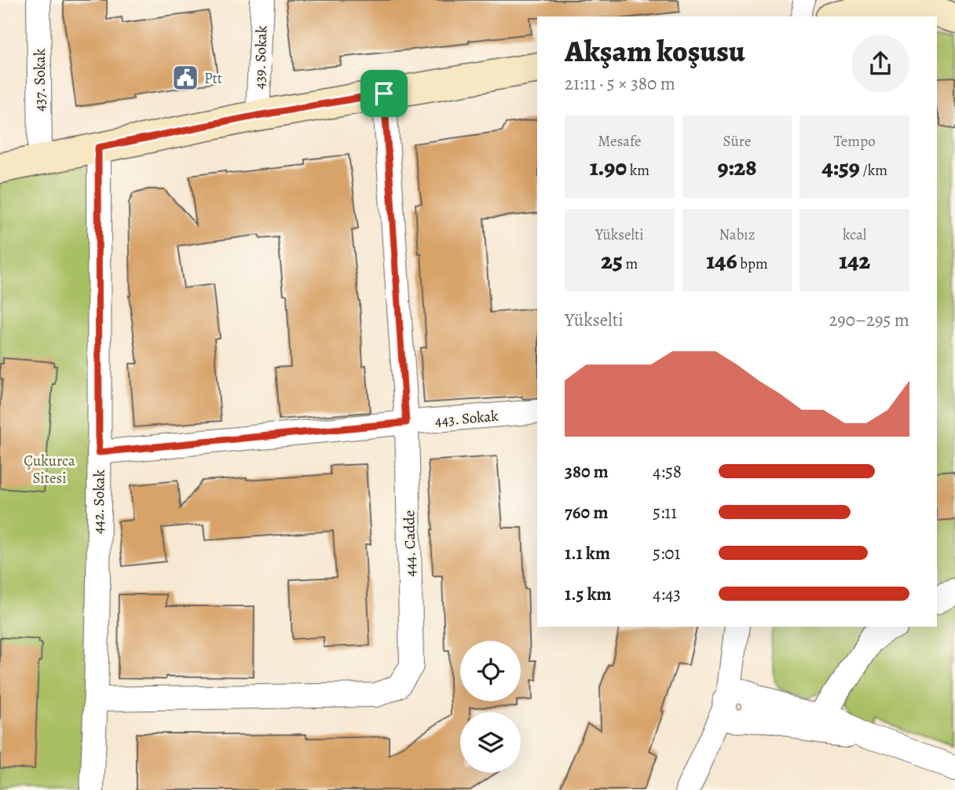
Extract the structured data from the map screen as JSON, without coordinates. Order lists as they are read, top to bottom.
{
  "streets": {
    "street": [
      "439. Sokak",
      "437. Sokak",
      "443. Sokak",
      "442. Sokak",
      "444. Cadde"
    ]
  },
  "crossings": [
    ["443. Sokak", "442. Sokak"],
    ["443. Sokak", "444. Cadde"],
    ["442. Sokak", "444. Cadde"]
  ],
  "parks": ["Çukurca Sitesi"],
  "places": {
    "public building": ["Ptt"]
  },
  "page": {
    "heading": ["Akşam koşusu", "21:11 · 5 × 380 m"],
    "stats": [
      ["Mesafe", "1.90 km"],
      ["Süre", "9:28"],
      ["Tempo", "4:59 /km"],
      ["Yükselti", "25 m"],
      ["Nabız", "146 bpm"],
      ["kcal", "142"]
    ],
    "chart": ["Yükselti", "290–295 m"],
    "list": [
      {
        "name": "380 m",
        "note": "4:58"
      },
      {
        "name": "760 m",
        "note": "5:11"
      },
      {
        "name": "1.1 km",
        "note": "5:01"
      },
      {
        "name": "1.5 km",
        "note": "4:43"
      }
    ]
  }
}
